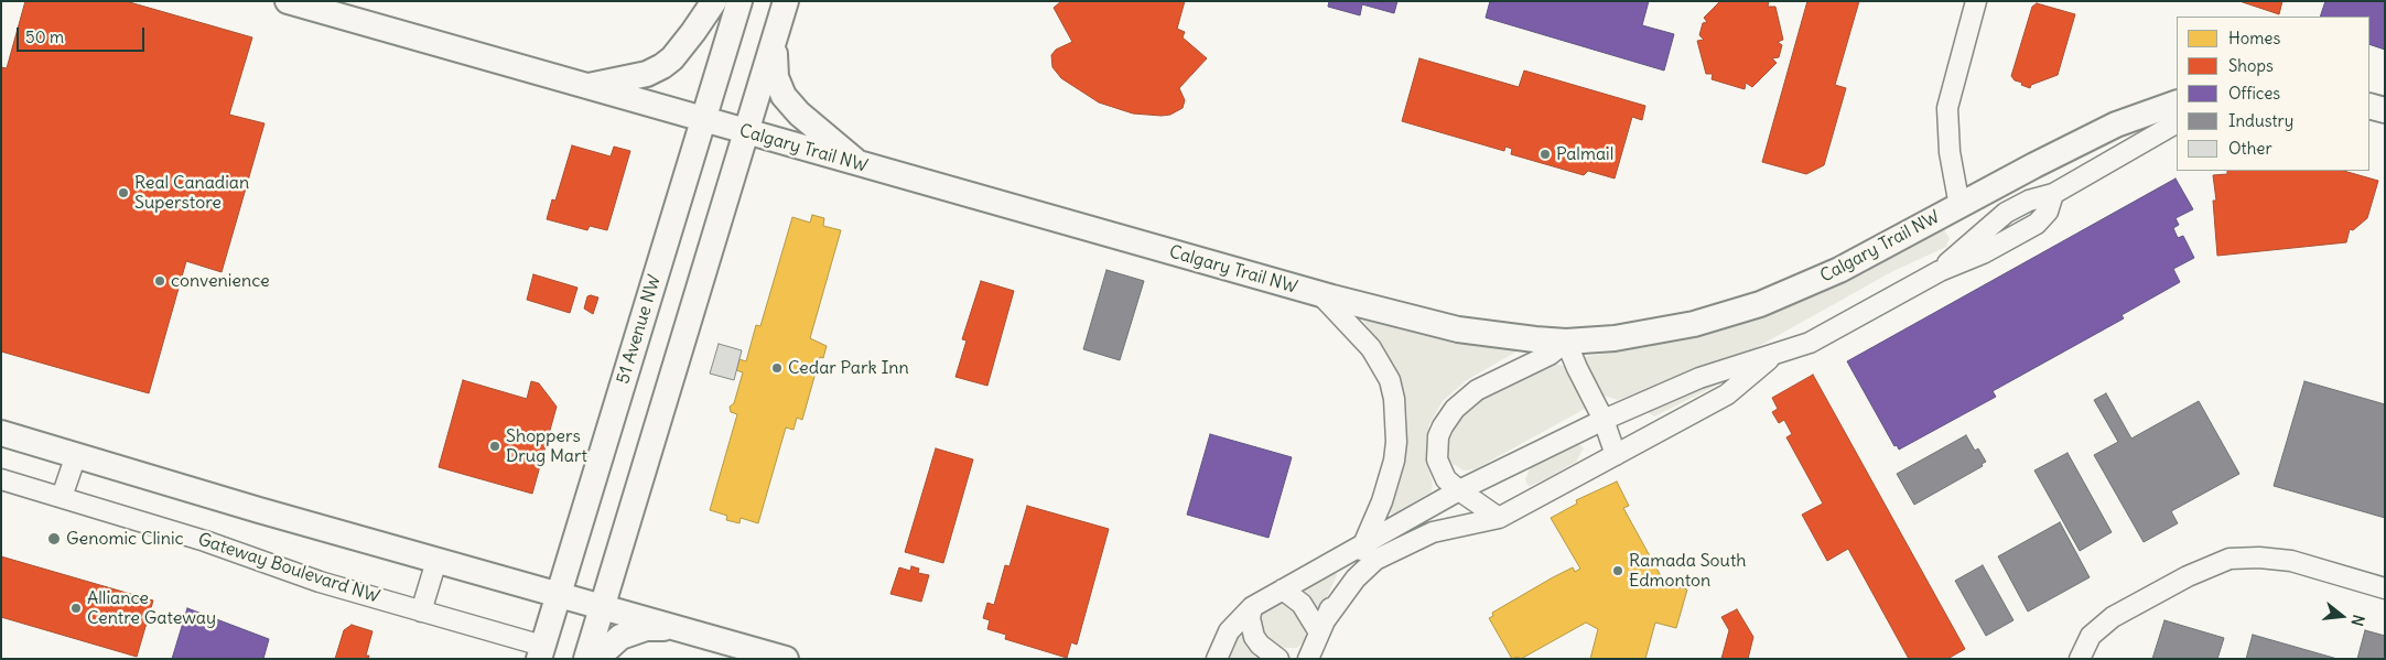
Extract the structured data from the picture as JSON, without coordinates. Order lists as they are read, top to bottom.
{
  "streets": {
    "main road": ["Calgary Trail NW", "51 Avenue NW"],
    "street": ["Gateway Boulevard NW"]
  },
  "crossings": [
    ["Calgary Trail NW", "51 Avenue NW"],
    ["51 Avenue NW", "Gateway Boulevard NW"]
  ],
  "places": [
    "Palmail",
    "Real Canadian Superstore",
    "convenience",
    "Cedar Park Inn",
    "Shoppers Drug Mart",
    "Genomic Clinic",
    "Ramada South Edmonton",
    "Alliance Centre Gateway"
  ],
  "legend": [
    "Homes",
    "Shops",
    "Offices",
    "Industry",
    "Other"
  ],
  "scale_bar": "50 m",
  "north": "right"
}
